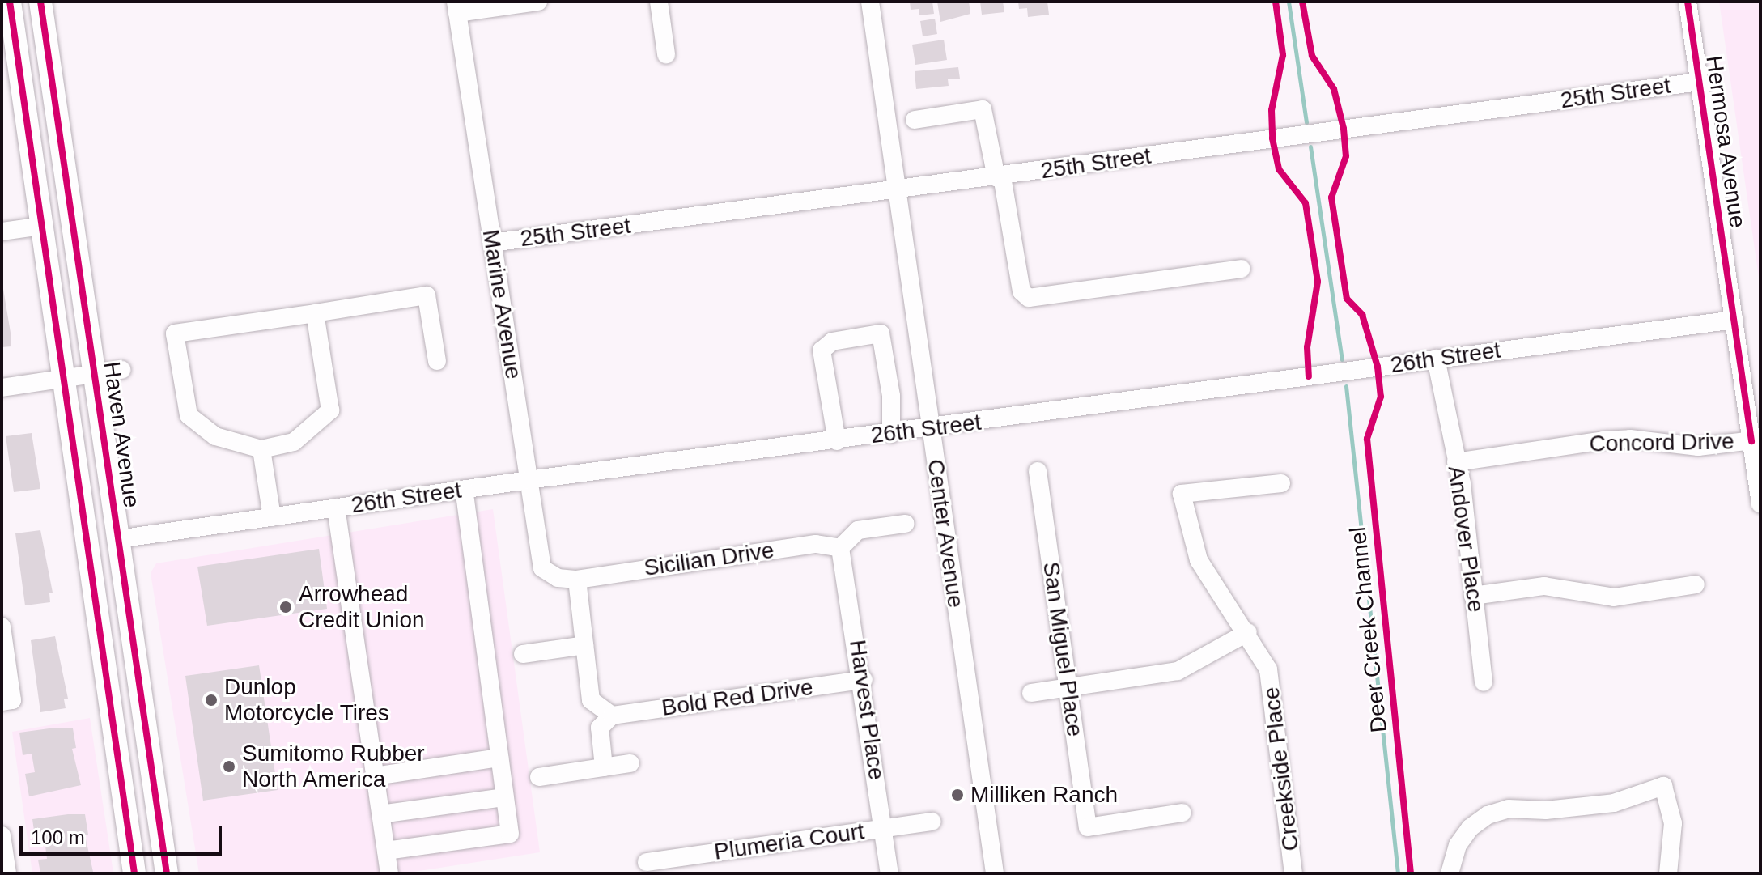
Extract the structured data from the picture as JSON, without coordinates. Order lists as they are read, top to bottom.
{
  "streets": {
    "main road": ["Haven Avenue"],
    "street": [
      "25th Street",
      "Hermosa Avenue",
      "Marine Avenue",
      "26th Street",
      "Concord Drive",
      "Center Avenue",
      "Andover Place",
      "Sicilian Drive",
      "San Miguel Place",
      "Bold Red Drive",
      "Harvest Place",
      "Creekside Place",
      "Plumeria Court"
    ],
    "cycle path": ["Deer Creek Channel"]
  },
  "crossings": [
    ["25th Street", "Hermosa Avenue"],
    ["25th Street", "Marine Avenue"],
    ["25th Street", "Center Avenue"],
    ["Hermosa Avenue", "26th Street"],
    ["Hermosa Avenue", "Concord Drive"],
    ["Marine Avenue", "26th Street"],
    ["Marine Avenue", "Sicilian Drive"],
    ["26th Street", "Haven Avenue"],
    ["26th Street", "Center Avenue"],
    ["26th Street", "Andover Place"],
    ["Concord Drive", "Andover Place"],
    ["Sicilian Drive", "Harvest Place"],
    ["Bold Red Drive", "Harvest Place"],
    ["Harvest Place", "Plumeria Court"]
  ],
  "places": [
    "Arrowhead Credit Union",
    "Dunlop Motorcycle Tires",
    "Sumitomo Rubber North America",
    "Milliken Ranch"
  ],
  "scale_bar": "100 m"
}
